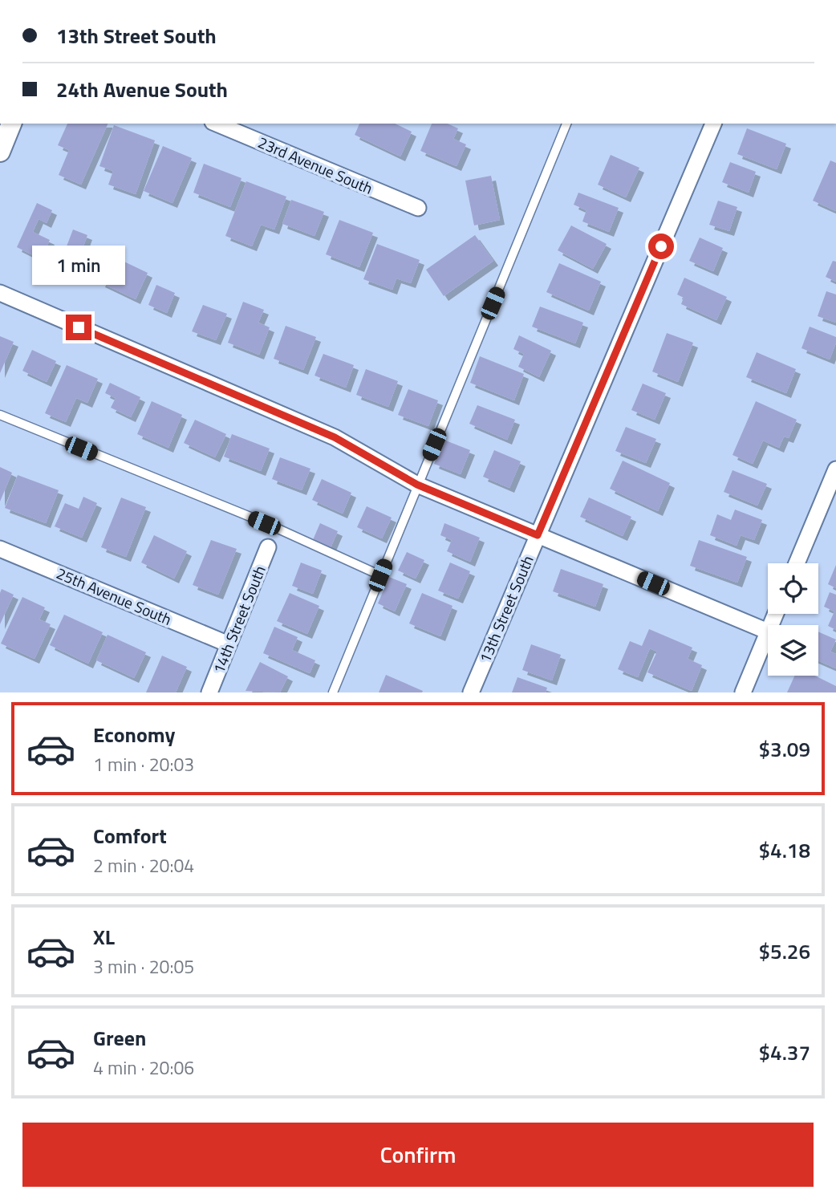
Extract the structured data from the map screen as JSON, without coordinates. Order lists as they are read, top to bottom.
{
  "streets": {
    "street": [
      "23rd Avenue South",
      "25th Avenue South",
      "13th Street South",
      "14th Street South"
    ]
  },
  "crossings": [
    ["25th Avenue South", "14th Street South"]
  ],
  "page": {
    "banner": ["13th Street South", "24th Avenue South"],
    "bubble": "1 min",
    "list": [
      {
        "name": "Economy",
        "note": "1 min · 20:03",
        "value": "$3.09"
      },
      {
        "name": "Comfort",
        "note": "2 min · 20:04",
        "value": "$4.18"
      },
      {
        "name": "XL",
        "note": "3 min · 20:05",
        "value": "$5.26"
      },
      {
        "name": "Green",
        "note": "4 min · 20:06",
        "value": "$4.37"
      }
    ],
    "buttons": "Confirm"
  }
}
